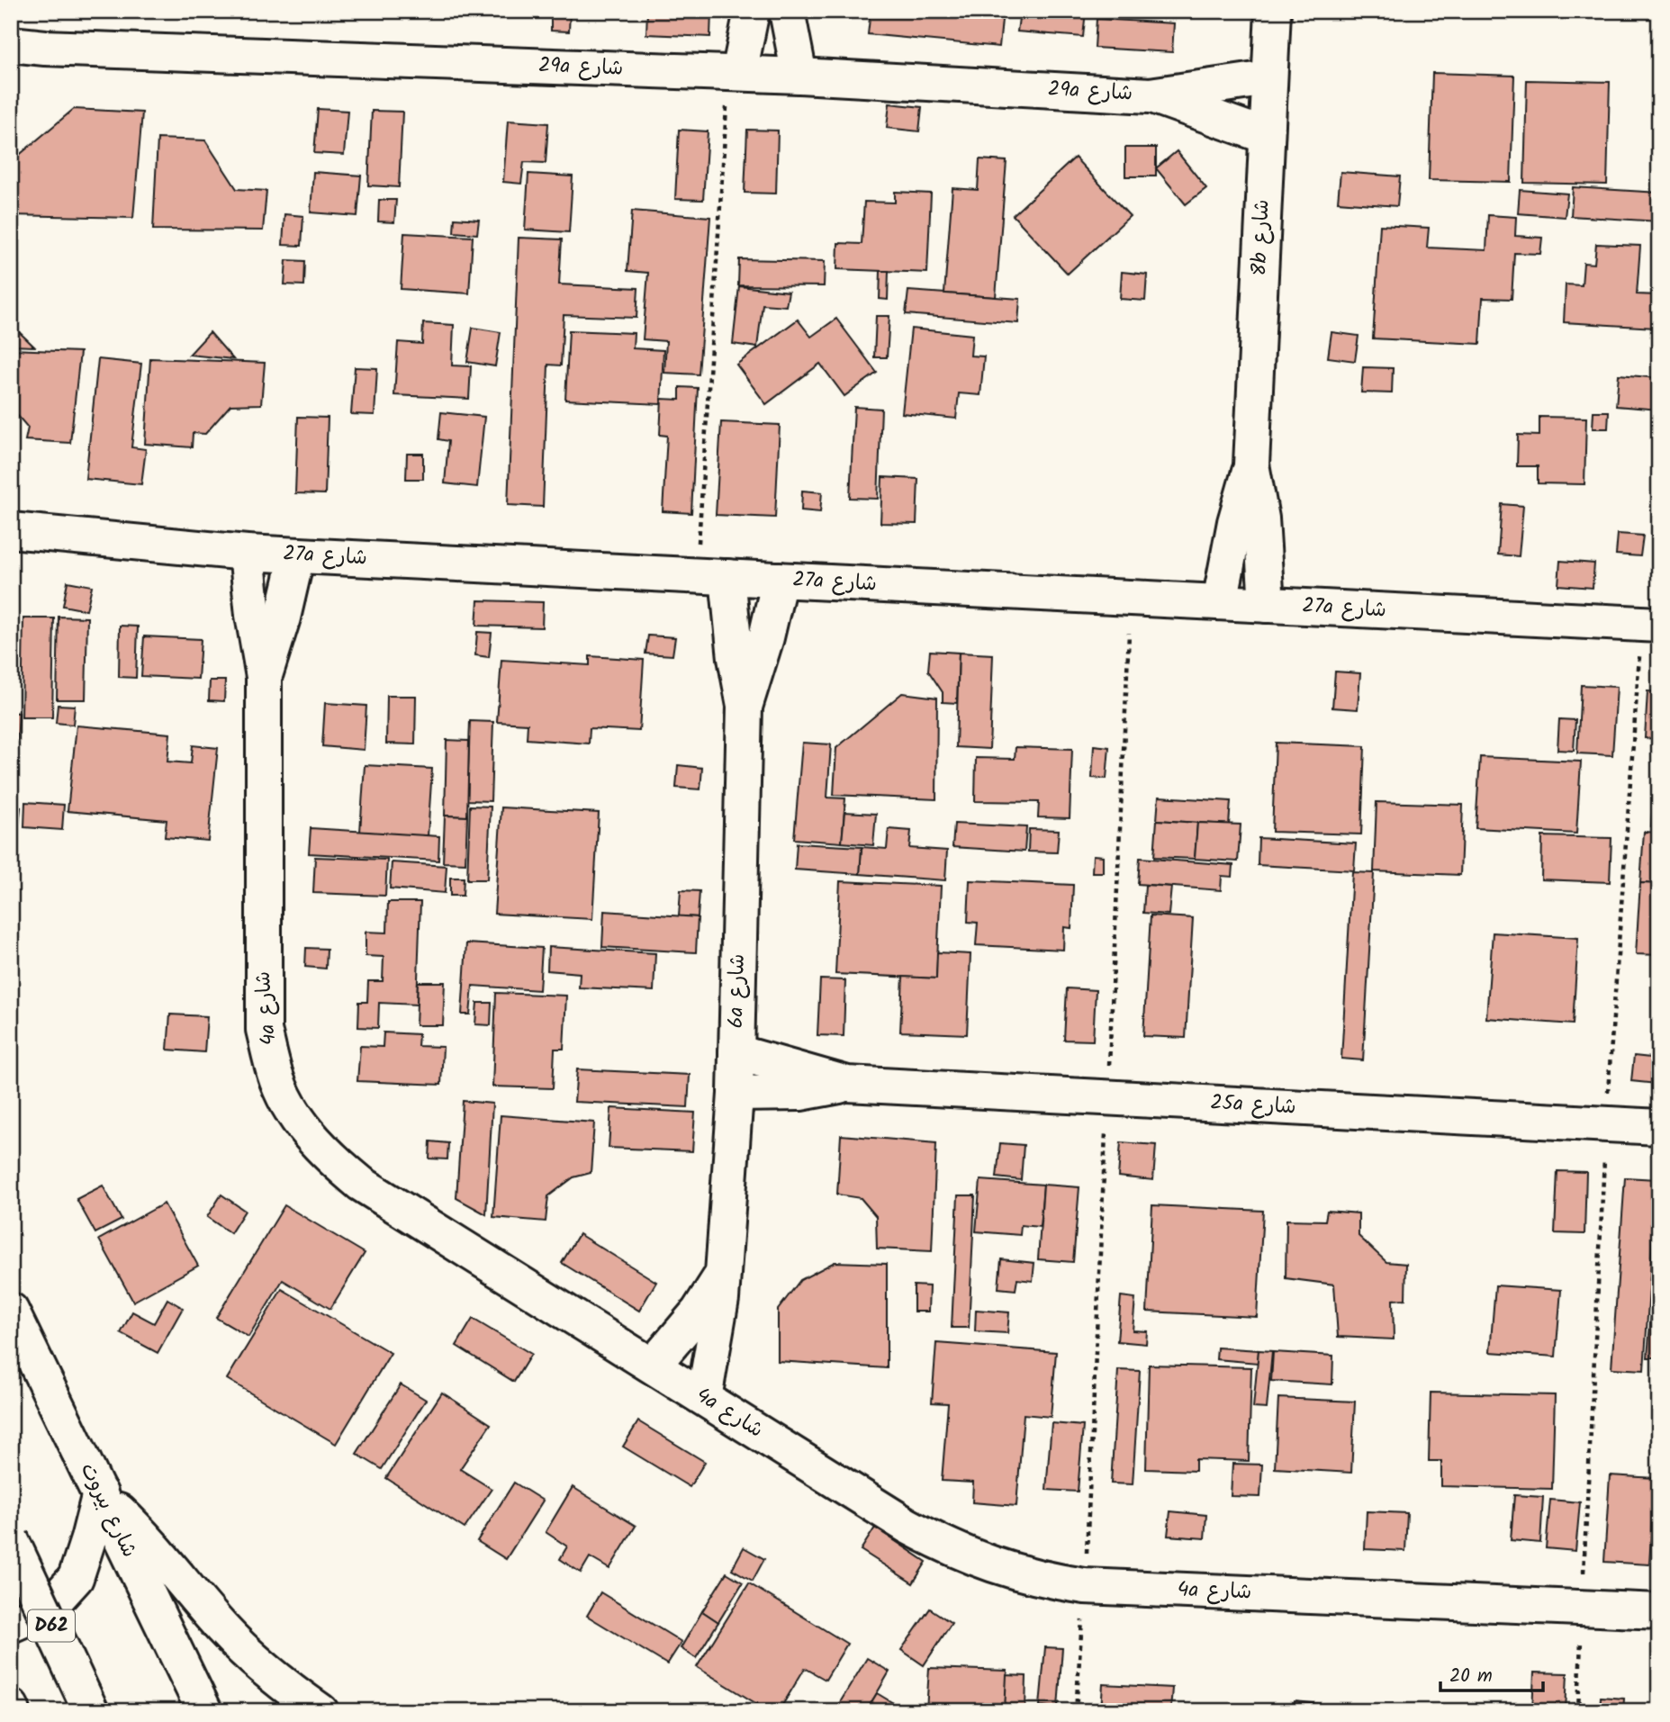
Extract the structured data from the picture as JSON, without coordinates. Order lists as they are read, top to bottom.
{
  "streets": {
    "street": [
      "29a شارع",
      "8b شارع",
      "27a شارع",
      "6a شارع",
      "4a شارع",
      "25a شارع",
      "شارع بيروت",
      "D62"
    ]
  },
  "crossings": [
    ["29a شارع", "8b شارع"],
    ["8b شارع", "27a شارع"],
    ["27a شارع", "6a شارع"],
    ["27a شارع", "4a شارع"],
    ["6a شارع", "4a شارع"],
    ["6a شارع", "25a شارع"]
  ],
  "scale_bar": "20 m"
}
